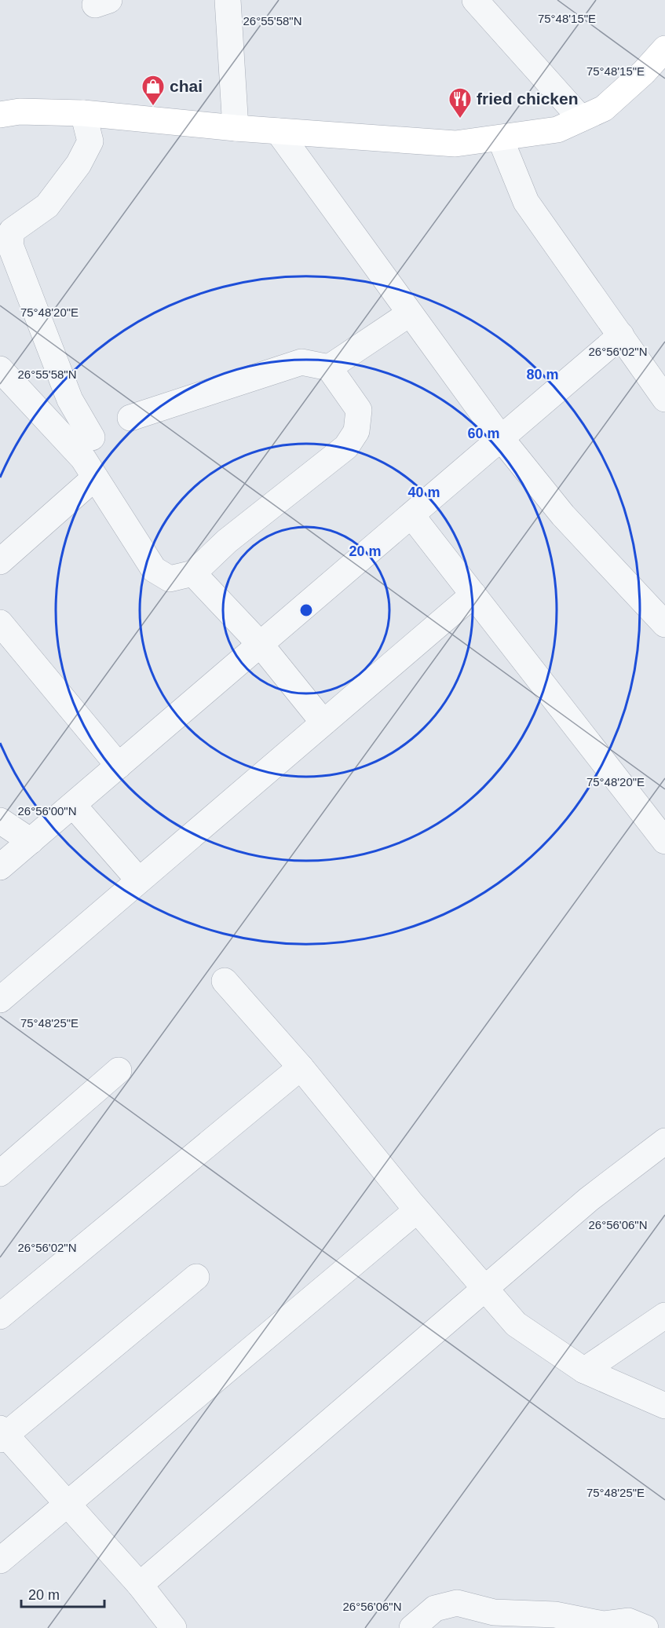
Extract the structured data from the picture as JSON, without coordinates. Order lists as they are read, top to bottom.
{
  "places": {
    "shop": ["chai"],
    "restaurant": ["fried chicken"]
  },
  "scale_bar": "20 m",
  "coordinates": [
    "75°48'15\"E",
    "26°55'58\"N",
    "75°48'20\"E",
    "26°56'02\"N",
    "26°56'00\"N",
    "75°48'25\"E",
    "26°56'06\"N"
  ],
  "rings": [
    "80 m",
    "60 m",
    "40 m",
    "20 m"
  ]
}
